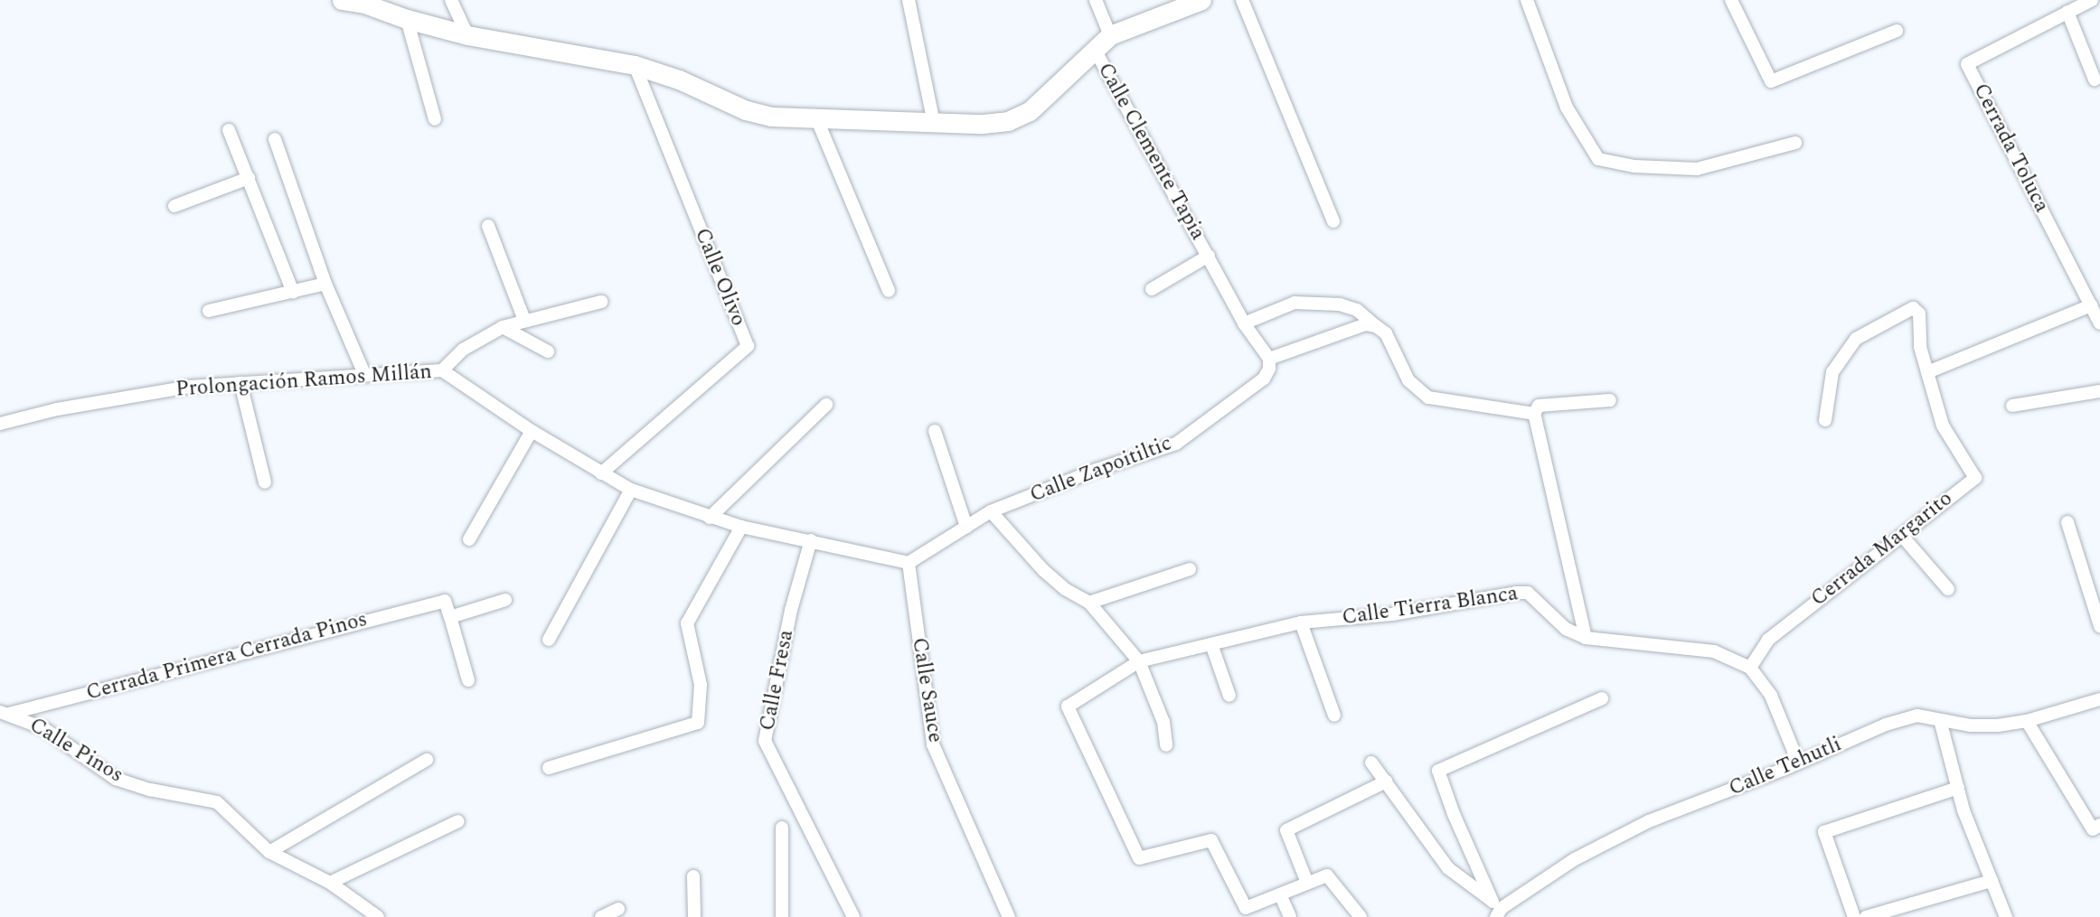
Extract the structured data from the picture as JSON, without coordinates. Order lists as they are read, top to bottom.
{
  "streets": {
    "street": [
      "Cerrada Toluca",
      "Calle Clemente Tapia",
      "Calle Olivo",
      "Prolongación Ramos Millán",
      "Calle Zapoitiltic",
      "Cerrada Margarito",
      "Calle Tierra Blanca",
      "Cerrada Primera Cerrada Pinos",
      "Calle Fresa",
      "Calle Sauce",
      "Calle Pinos",
      "Calle Tehutli"
    ]
  },
  "crossings": [
    ["Calle Olivo", "Prolongación Ramos Millán"],
    ["Prolongación Ramos Millán", "Calle Zapoitiltic"],
    ["Prolongación Ramos Millán", "Calle Fresa"],
    ["Prolongación Ramos Millán", "Calle Sauce"],
    ["Calle Zapoitiltic", "Calle Sauce"],
    ["Cerrada Margarito", "Calle Tierra Blanca"],
    ["Cerrada Primera Cerrada Pinos", "Calle Pinos"]
  ]
}
